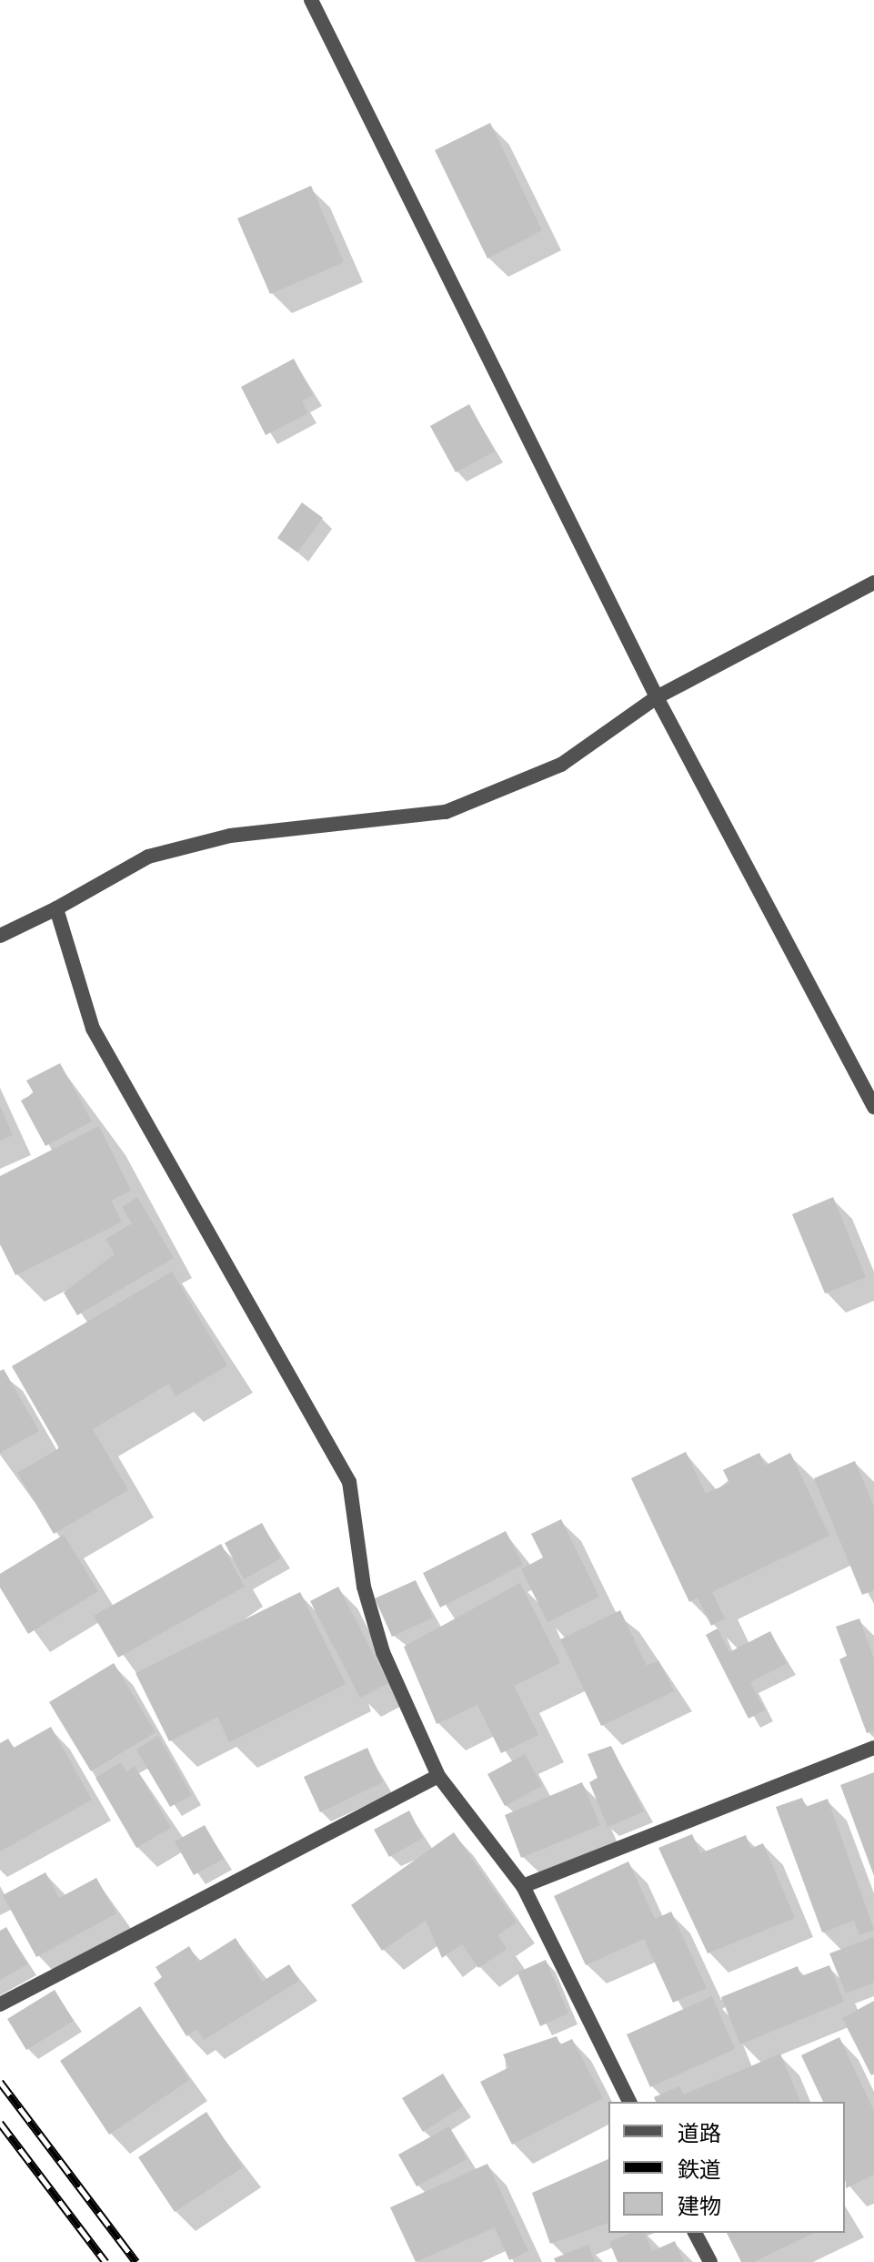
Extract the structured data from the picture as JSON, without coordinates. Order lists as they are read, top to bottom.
{
  "legend": ["道路", "鉄道", "建物"]
}
